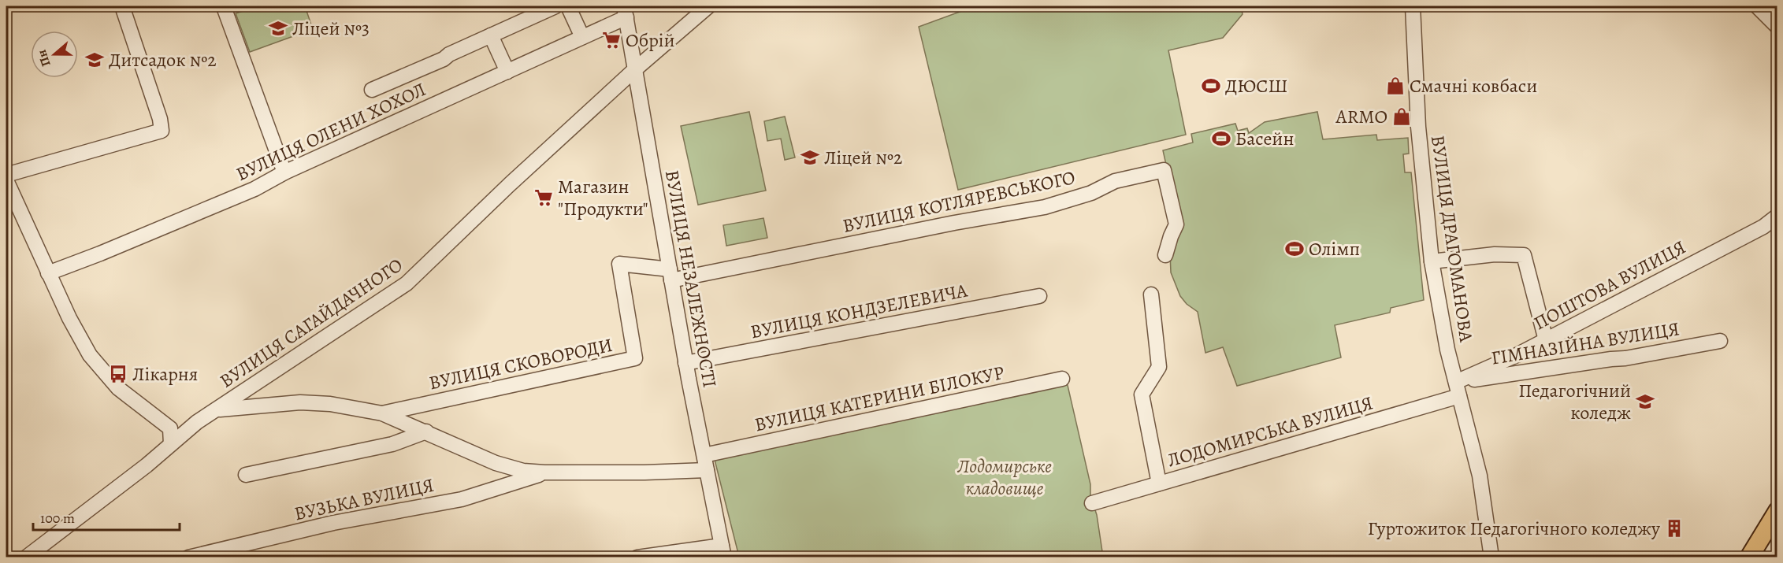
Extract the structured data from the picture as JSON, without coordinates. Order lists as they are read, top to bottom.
{
  "streets": {
    "street": [
      "ВУЛИЦЯ ОЛЕНИ ХОХОЛ",
      "ВУЛИЦЯ КОТЛЯРЕВСЬКОГО",
      "ВУЛИЦЯ ДРАГОМАНОВА",
      "ВУЛИЦЯ НЕЗАЛЕЖНОСТІ",
      "ПОШТОВА ВУЛИЦЯ",
      "ВУЛИЦЯ КОНДЗЕЛЕВИЧА",
      "ВУЛИЦЯ САГАЙДАЧНОГО",
      "ГІМНАЗІЙНА ВУЛИЦЯ",
      "ВУЛИЦЯ СКОВОРОДИ",
      "ВУЛИЦЯ КАТЕРИНИ БІЛОКУР",
      "ЛОДОМИРСЬКА ВУЛИЦЯ",
      "ВУЗЬКА ВУЛИЦЯ"
    ]
  },
  "crossings": [
    ["ВУЛИЦЯ ОЛЕНИ ХОХОЛ", "ВУЛИЦЯ НЕЗАЛЕЖНОСТІ"],
    ["ВУЛИЦЯ КОТЛЯРЕВСЬКОГО", "ВУЛИЦЯ НЕЗАЛЕЖНОСТІ"],
    ["ВУЛИЦЯ КОТЛЯРЕВСЬКОГО", "ВУЛИЦЯ СКОВОРОДИ"],
    ["ВУЛИЦЯ ДРАГОМАНОВА", "ПОШТОВА ВУЛИЦЯ"],
    ["ВУЛИЦЯ ДРАГОМАНОВА", "ГІМНАЗІЙНА ВУЛИЦЯ"],
    ["ВУЛИЦЯ ДРАГОМАНОВА", "ЛОДОМИРСЬКА ВУЛИЦЯ"],
    ["ВУЛИЦЯ НЕЗАЛЕЖНОСТІ", "ВУЛИЦЯ КОНДЗЕЛЕВИЧА"],
    ["ВУЛИЦЯ НЕЗАЛЕЖНОСТІ", "ВУЛИЦЯ САГАЙДАЧНОГО"],
    ["ВУЛИЦЯ НЕЗАЛЕЖНОСТІ", "ВУЛИЦЯ СКОВОРОДИ"],
    ["ВУЛИЦЯ НЕЗАЛЕЖНОСТІ", "ВУЛИЦЯ КАТЕРИНИ БІЛОКУР"],
    ["ПОШТОВА ВУЛИЦЯ", "ГІМНАЗІЙНА ВУЛИЦЯ"]
  ],
  "parks": ["Лодомирське кладовище"],
  "places": {
    "school or university": [
      "Ліцей №3",
      "Дитсадок №2",
      "Ліцей №2",
      "Педагогічний коледж"
    ],
    "supermarket": ["Обрій", "Магазин \"Продукти\""],
    "sports": ["ДЮСШ", "Басейн", "Олімп"],
    "shop": ["Смачні ковбаси", "ARMO"],
    "bus stop": ["Лікарня"],
    "building": ["Гуртожиток Педагогічного коледжу"]
  },
  "scale_bar": "100 m",
  "north": "left"
}
